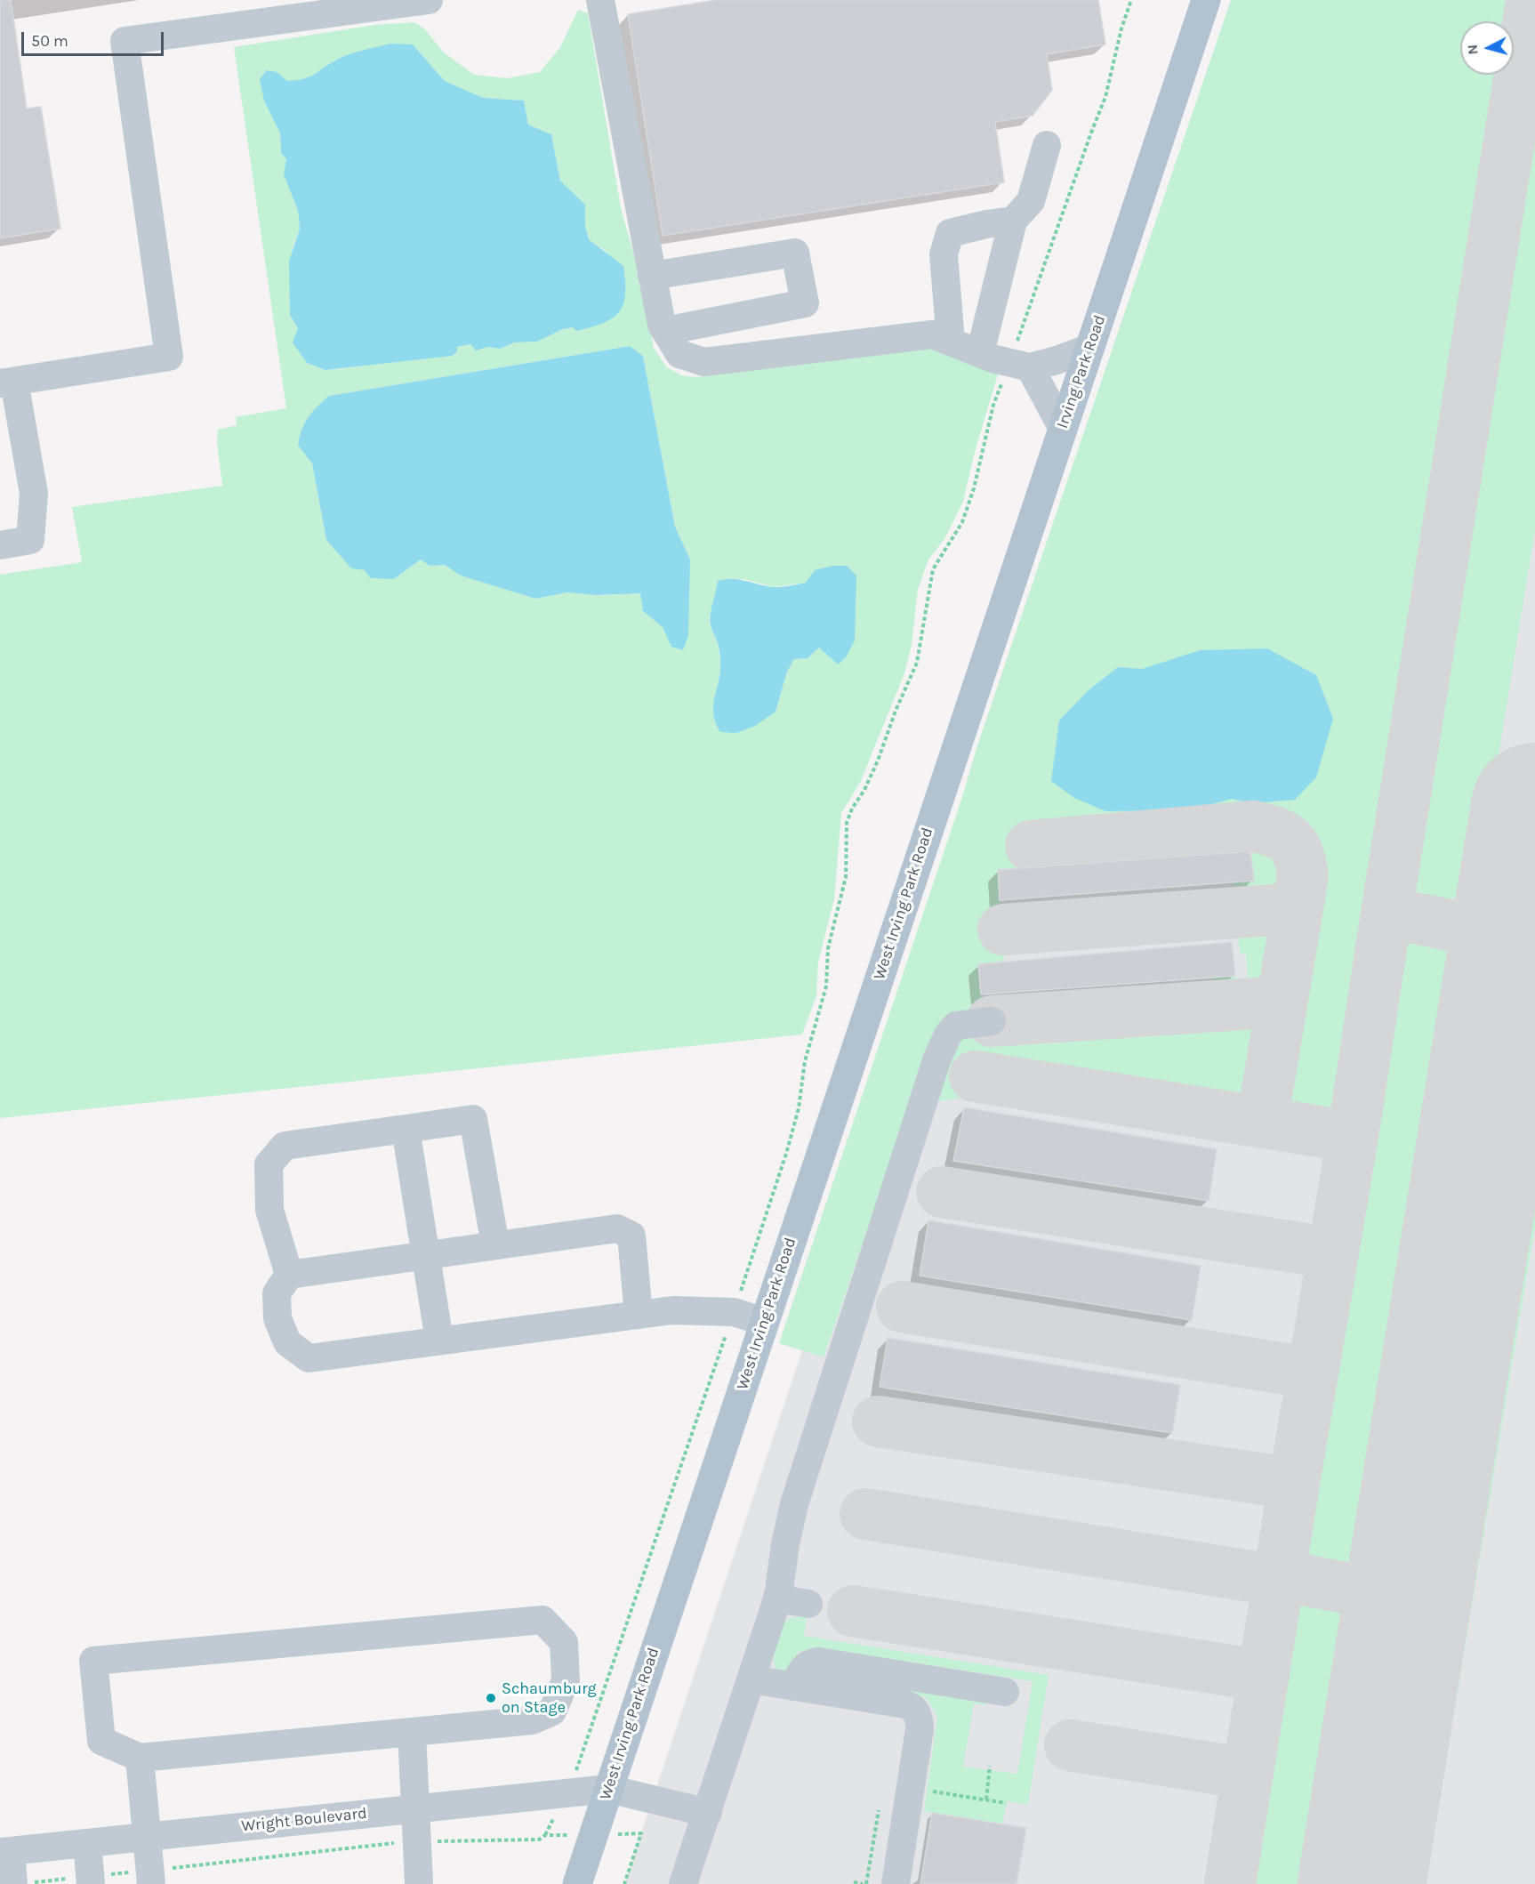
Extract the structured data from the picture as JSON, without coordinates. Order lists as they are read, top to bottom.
{
  "streets": {
    "main road": ["Irving Park Road", "West Irving Park Road"],
    "street": ["Wright Boulevard"]
  },
  "crossings": [
    ["Irving Park Road", "West Irving Park Road"],
    ["West Irving Park Road", "Wright Boulevard"]
  ],
  "places": ["Schaumburg on Stage"],
  "scale_bar": "50 m",
  "north": "left"
}
